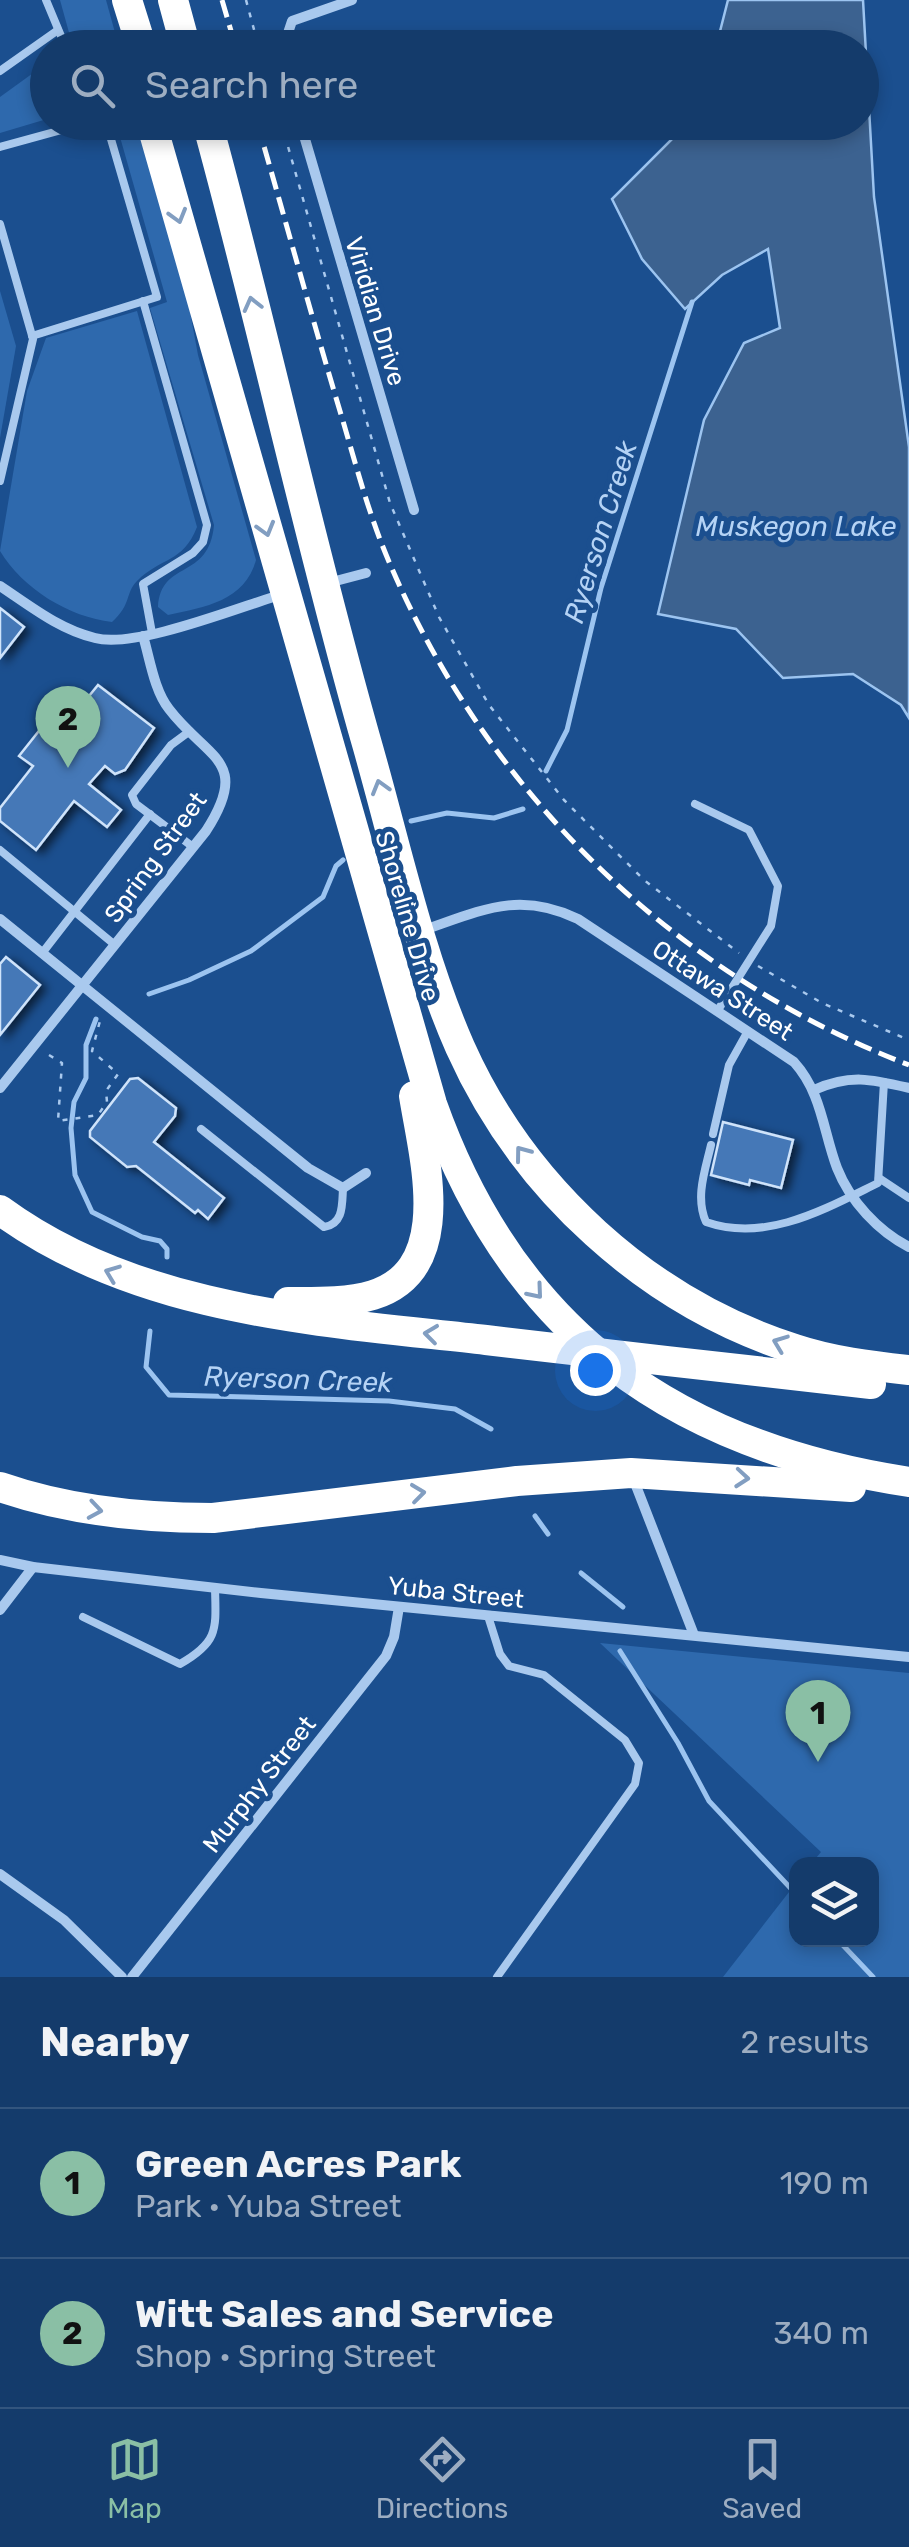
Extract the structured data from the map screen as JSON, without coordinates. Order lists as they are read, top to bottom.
{
  "streets": {
    "highway": ["Shoreline Drive"],
    "street": [
      "Viridian Drive",
      "Spring Street",
      "Ottawa Street",
      "Yuba Street",
      "Murphy Street"
    ]
  },
  "crossings": [
    ["Shoreline Drive", "Ottawa Street"],
    ["Yuba Street", "Murphy Street"]
  ],
  "water": ["Muskegon Lake", "Ryerson Creek"],
  "page": {
    "search": "Search here",
    "pins": ["2", "1"],
    "heading": ["Nearby", "2 results"],
    "list": [
      {
        "mark": "1",
        "name": "Green Acres Park",
        "note": "Park · Yuba Street",
        "value": "190 m"
      },
      {
        "mark": "2",
        "name": "Witt Sales and Service",
        "note": "Shop · Spring Street",
        "value": "340 m"
      }
    ],
    "nav": ["Map", "Directions", "Saved"]
  }
}
